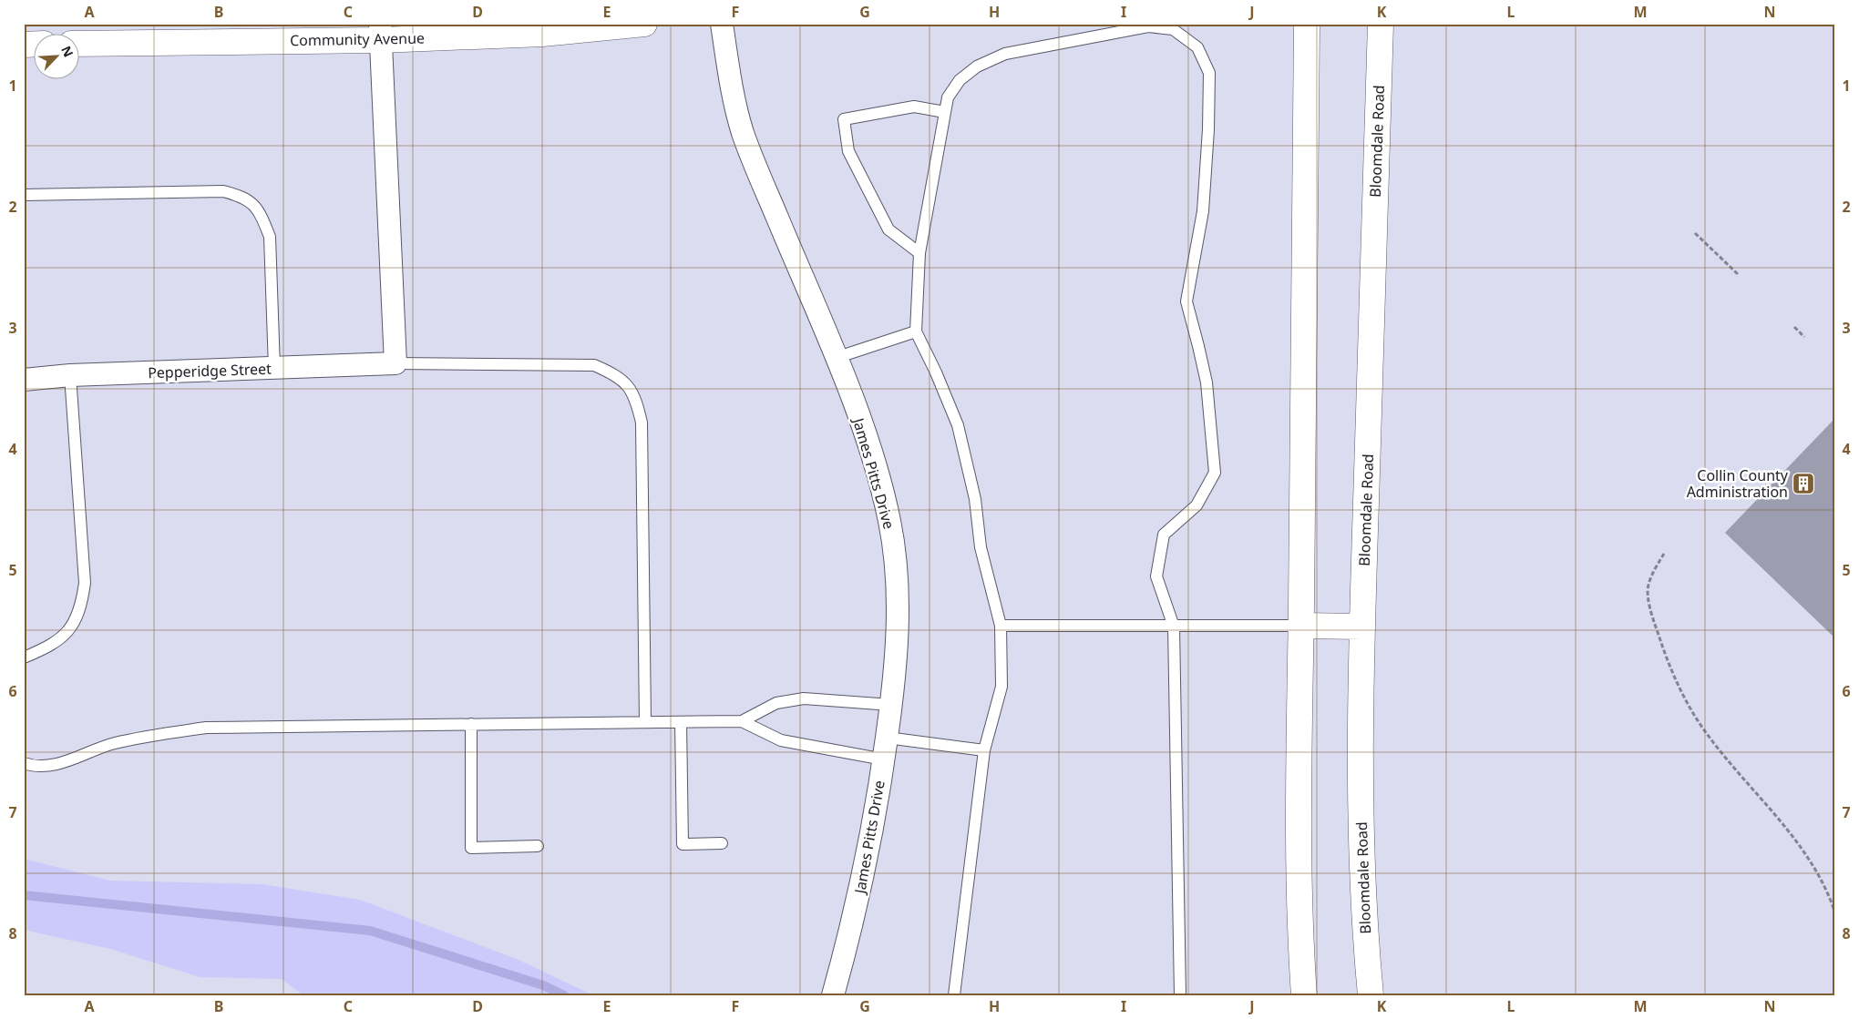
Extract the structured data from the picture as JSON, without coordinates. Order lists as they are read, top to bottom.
{
  "streets": {
    "street": [
      "Community Avenue",
      "Bloomdale Road",
      "Pepperidge Street",
      "James Pitts Drive"
    ]
  },
  "places": {
    "building": ["Collin County Administration"]
  },
  "north": "top right",
  "grid": {
    "columns": [
      "A",
      "B",
      "C",
      "D",
      "E",
      "F",
      "G",
      "H",
      "I",
      "J",
      "K",
      "L",
      "M",
      "N"
    ],
    "rows": [
      "1",
      "2",
      "3",
      "4",
      "5",
      "6",
      "7",
      "8"
    ]
  }
}
